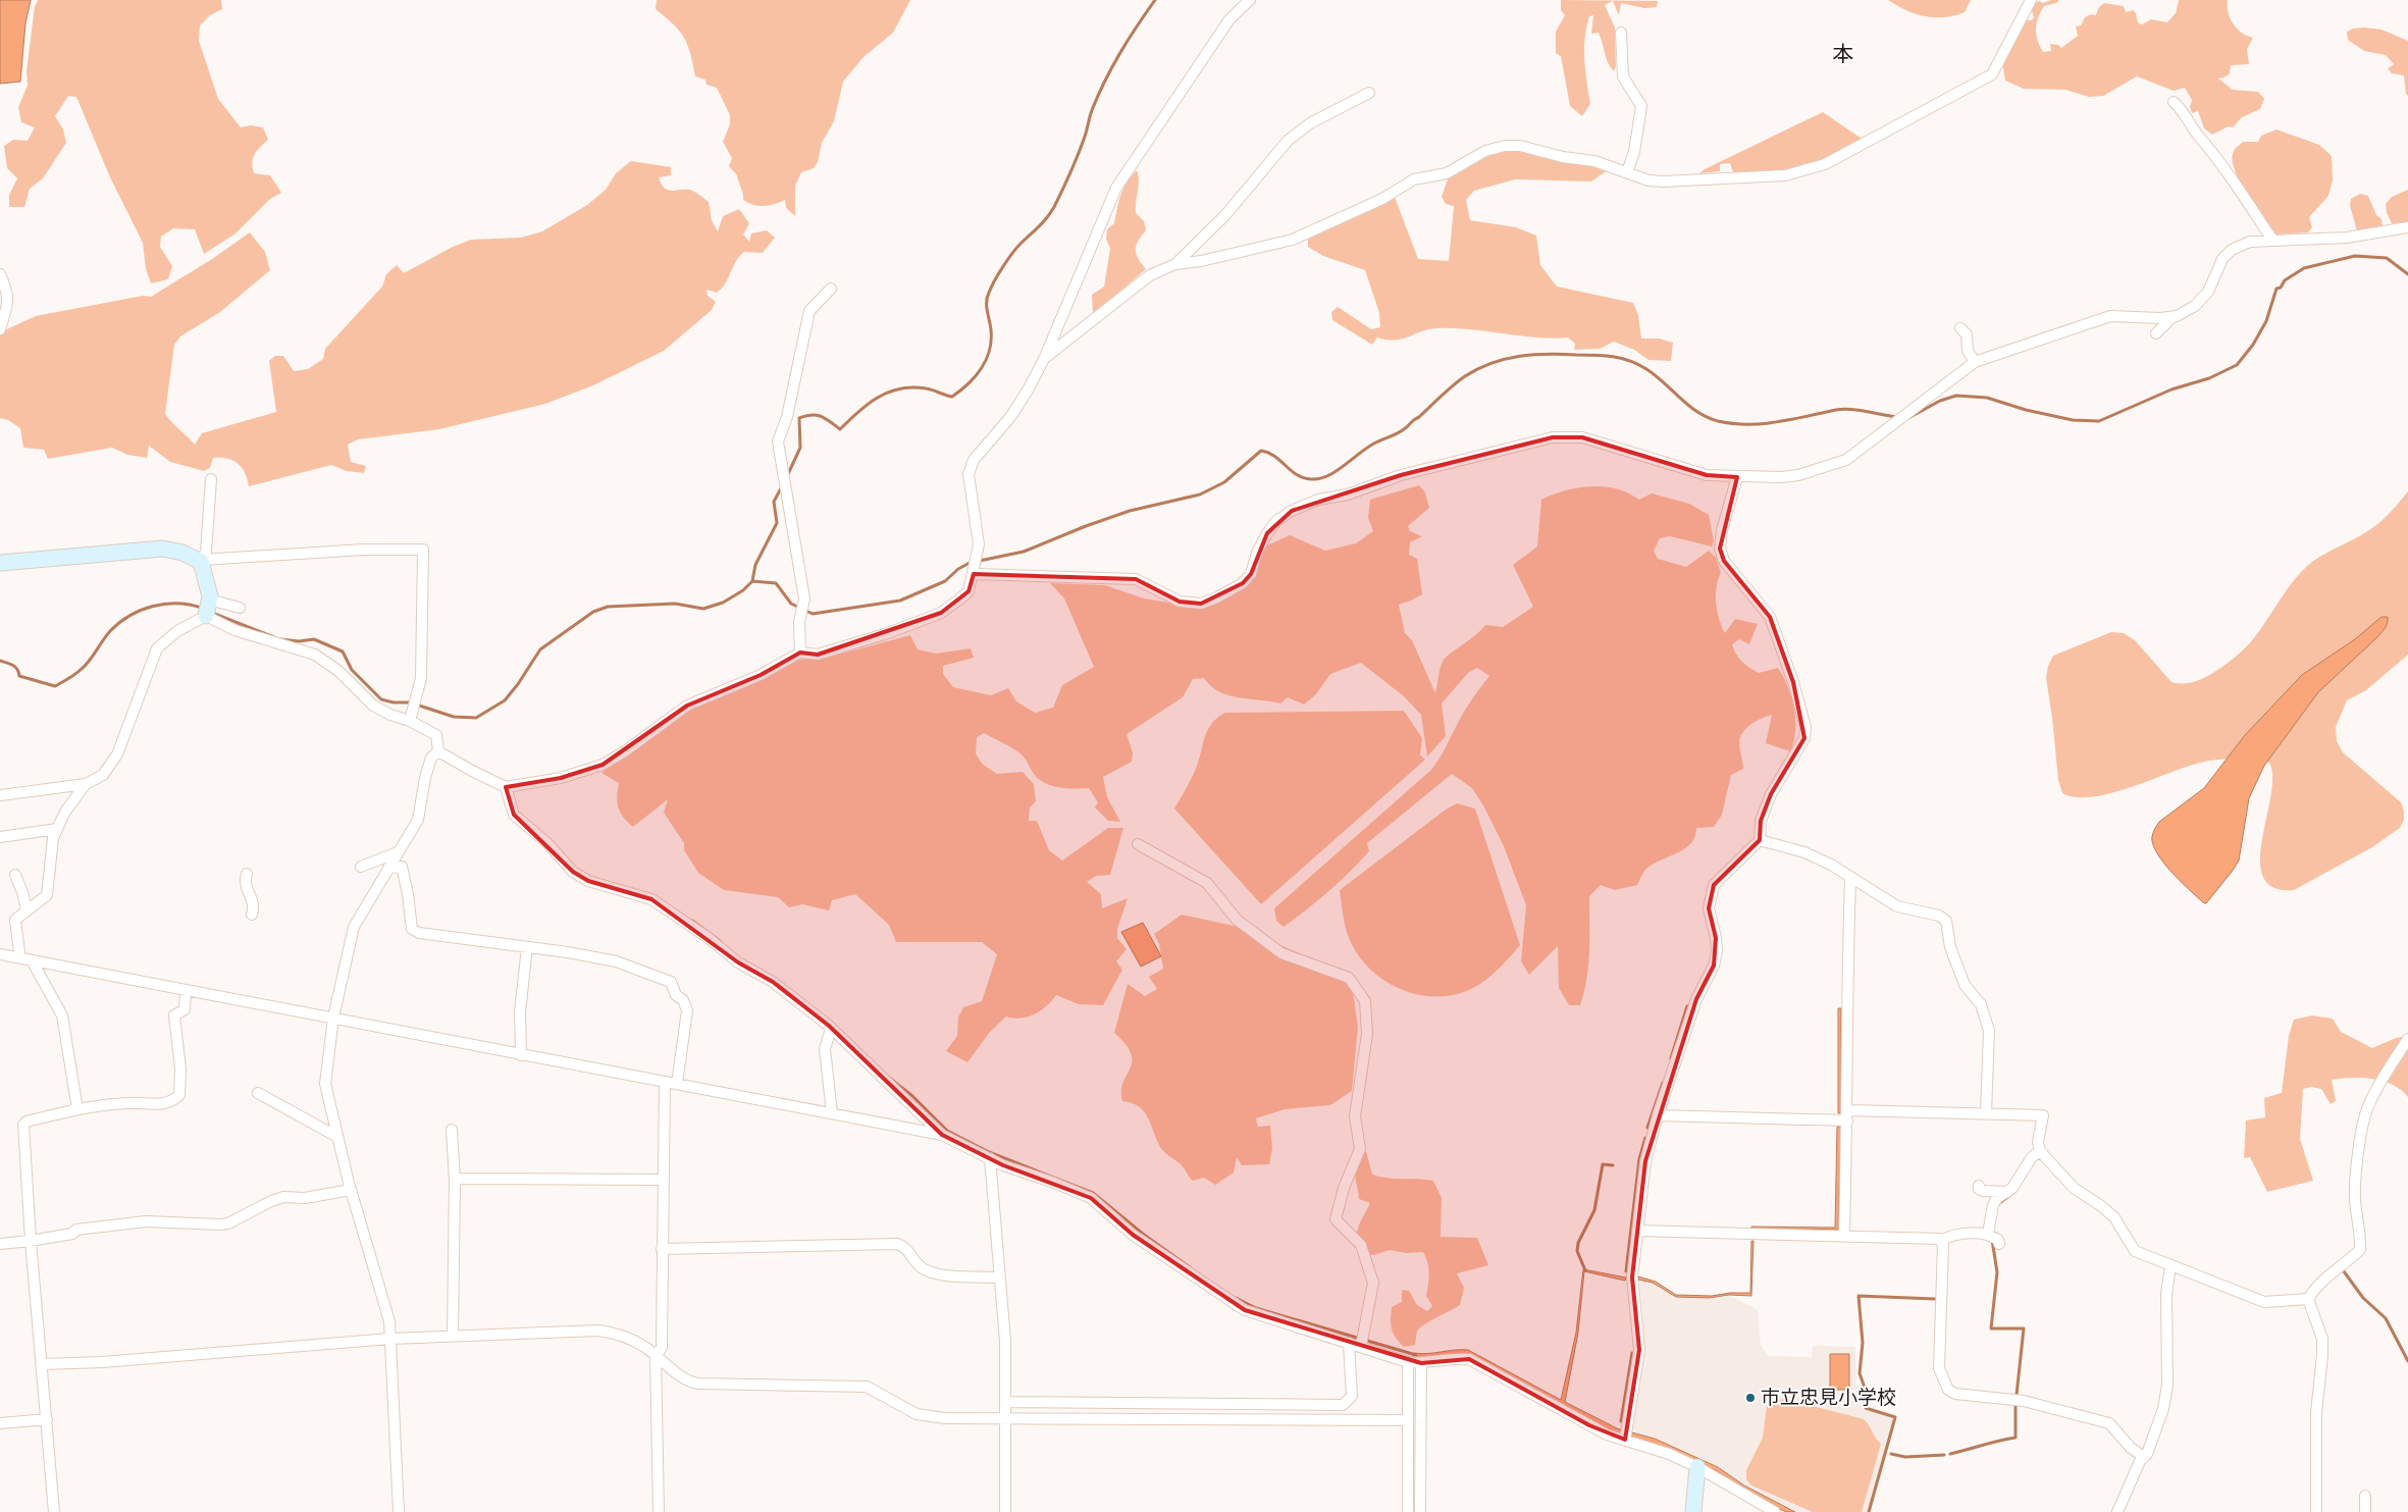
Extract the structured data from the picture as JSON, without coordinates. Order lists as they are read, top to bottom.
{
  "districts": ["本"],
  "places": ["市立忠見小学校"]
}
